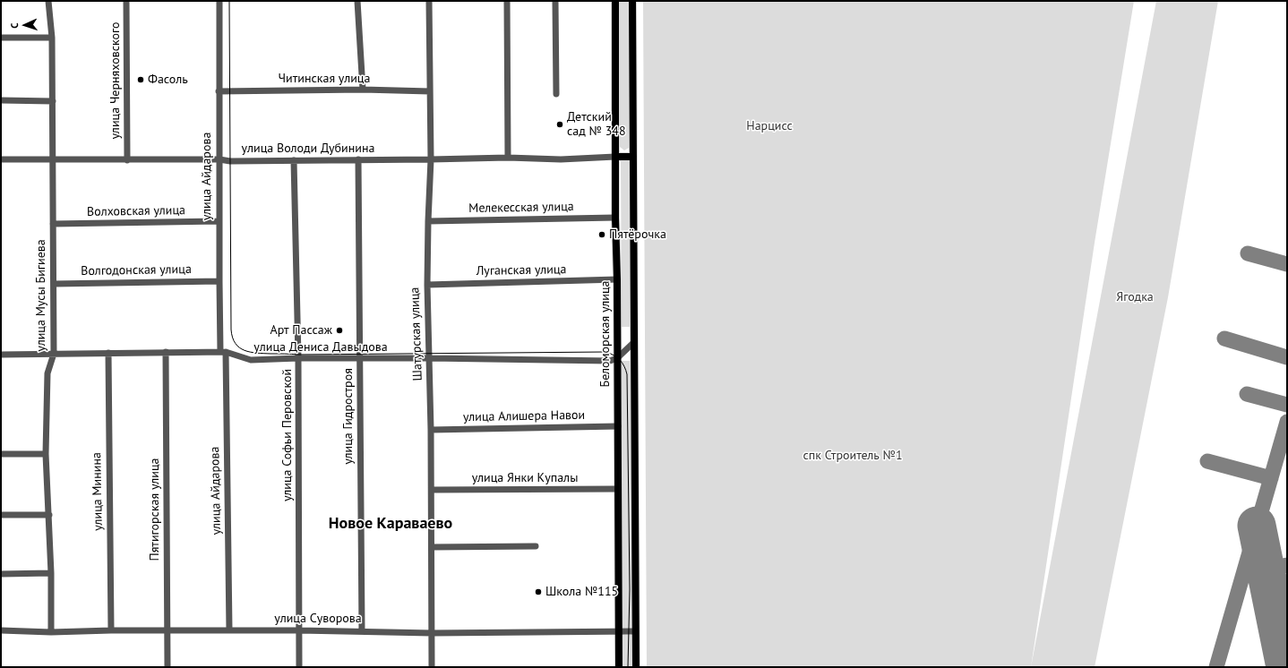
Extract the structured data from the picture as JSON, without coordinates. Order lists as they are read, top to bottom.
{
  "streets": {
    "main road": ["Беломорская улица"],
    "street": [
      "Читинская улица",
      "улица Черняховского",
      "улица Володи Дубинина",
      "улица Айдарова",
      "Мелекесская улица",
      "Волховская улица",
      "Волгодонская улица",
      "Луганская улица",
      "улица Мусы Бигиева",
      "Шатурская улица",
      "улица Дениса Давыдова",
      "улица Гидростроя",
      "улица Алишера Навои",
      "улица Софьи Перовской",
      "улица Янки Купалы",
      "улица Минина",
      "Пятигорская улица",
      "улица Суворова"
    ]
  },
  "crossings": [
    ["Читинская улица", "улица Айдарова"],
    ["Читинская улица", "Шатурская улица"],
    ["улица Черняховского", "улица Володи Дубинина"],
    ["улица Володи Дубинина", "улица Айдарова"],
    ["улица Володи Дубинина", "улица Мусы Бигиева"],
    ["улица Володи Дубинина", "Шатурская улица"],
    ["улица Володи Дубинина", "Беломорская улица"],
    ["улица Володи Дубинина", "улица Гидростроя"],
    ["улица Володи Дубинина", "улица Софьи Перовской"],
    ["улица Айдарова", "Волховская улица"],
    ["улица Айдарова", "Волгодонская улица"],
    ["улица Айдарова", "улица Дениса Давыдова"],
    ["улица Айдарова", "улица Суворова"],
    ["Мелекесская улица", "Шатурская улица"],
    ["Мелекесская улица", "Беломорская улица"],
    ["Волховская улица", "улица Мусы Бигиева"],
    ["Волгодонская улица", "улица Мусы Бигиева"],
    ["Луганская улица", "Шатурская улица"],
    ["Луганская улица", "Беломорская улица"],
    ["улица Мусы Бигиева", "улица Дениса Давыдова"],
    ["улица Мусы Бигиева", "улица Суворова"],
    ["Шатурская улица", "улица Дениса Давыдова"],
    ["Шатурская улица", "улица Алишера Навои"],
    ["Шатурская улица", "улица Янки Купалы"],
    ["Шатурская улица", "улица Суворова"],
    ["Беломорская улица", "улица Дениса Давыдова"],
    ["Беломорская улица", "улица Алишера Навои"],
    ["Беломорская улица", "улица Янки Купалы"],
    ["Беломорская улица", "улица Суворова"],
    ["улица Дениса Давыдова", "улица Гидростроя"],
    ["улица Дениса Давыдова", "улица Софьи Перовской"],
    ["улица Дениса Давыдова", "улица Минина"],
    ["улица Дениса Давыдова", "Пятигорская улица"],
    ["улица Гидростроя", "улица Суворова"],
    ["улица Софьи Перовской", "улица Суворова"],
    ["улица Минина", "улица Суворова"],
    ["Пятигорская улица", "улица Суворова"]
  ],
  "districts": ["Новое Караваево"],
  "parks": ["Нарцисс", "Ягодка", "спк Строитель №1"],
  "places": [
    "Фасоль",
    "Детский сад № 348",
    "Пятёрочка",
    "Арт Пассаж",
    "Школа №115"
  ],
  "north": "left"
}
